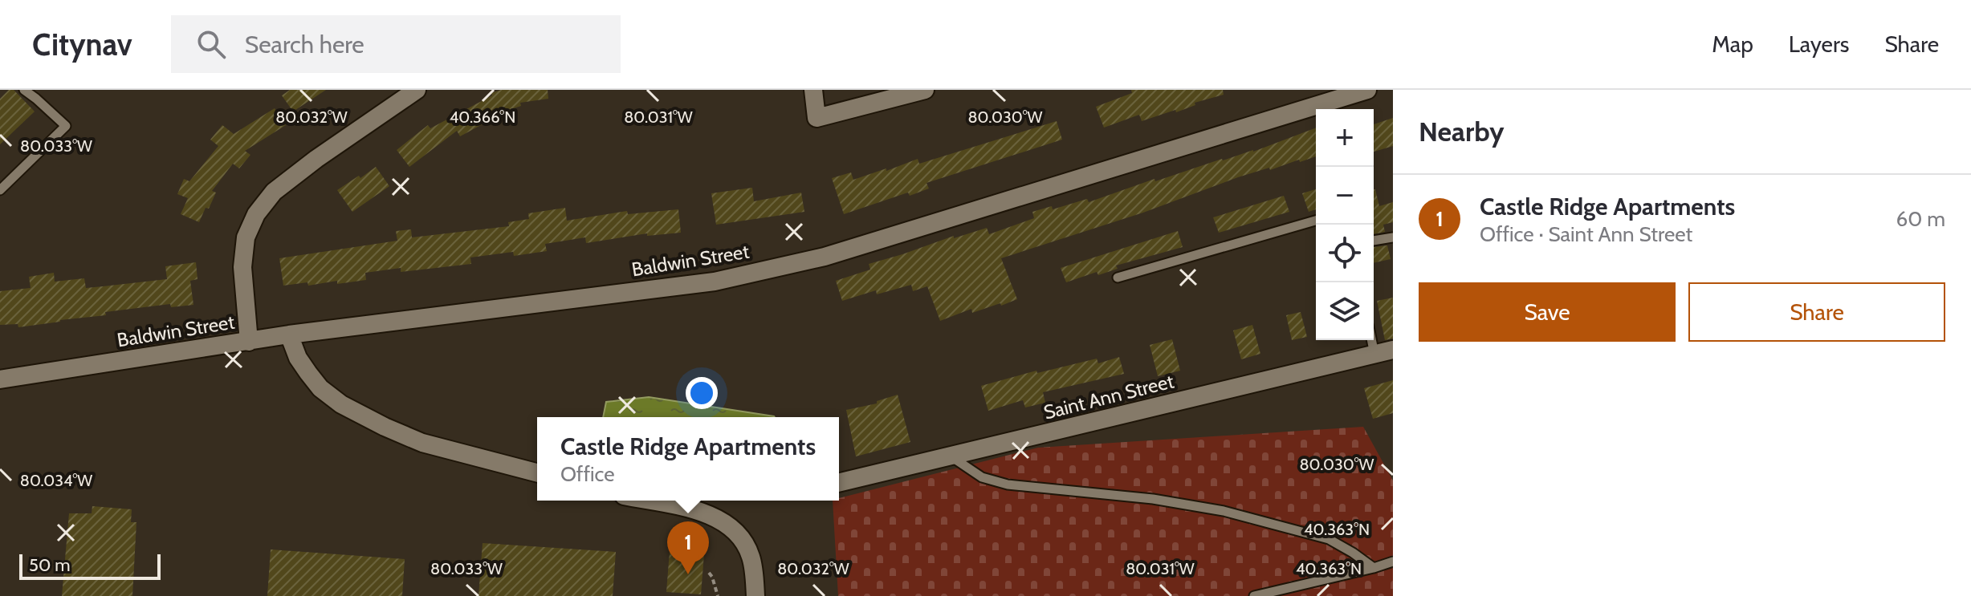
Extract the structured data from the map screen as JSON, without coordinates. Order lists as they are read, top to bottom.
{
  "streets": {
    "street": ["Baldwin Street", "Saint Ann Street"]
  },
  "scale_bar": "50 m",
  "page": {
    "header": "Citynav",
    "search": "Search here",
    "nav": ["Map", "Layers", "Share"],
    "heading": "Nearby",
    "map_buttons": ["+", "−"],
    "list": [
      {
        "mark": "1",
        "name": "Castle Ridge Apartments",
        "note": "Office · Saint Ann Street",
        "value": "60 m"
      }
    ],
    "buttons": ["Save", "Share"],
    "popup": ["Castle Ridge Apartments", "Office"],
    "pins": "1",
    "scale": "50 m"
  },
  "coordinates": [
    "80.032°W",
    "80.031°W",
    "80.030°W",
    "40.366°N",
    "80.033°W",
    "80.034°W",
    "40.363°N"
  ]
}
